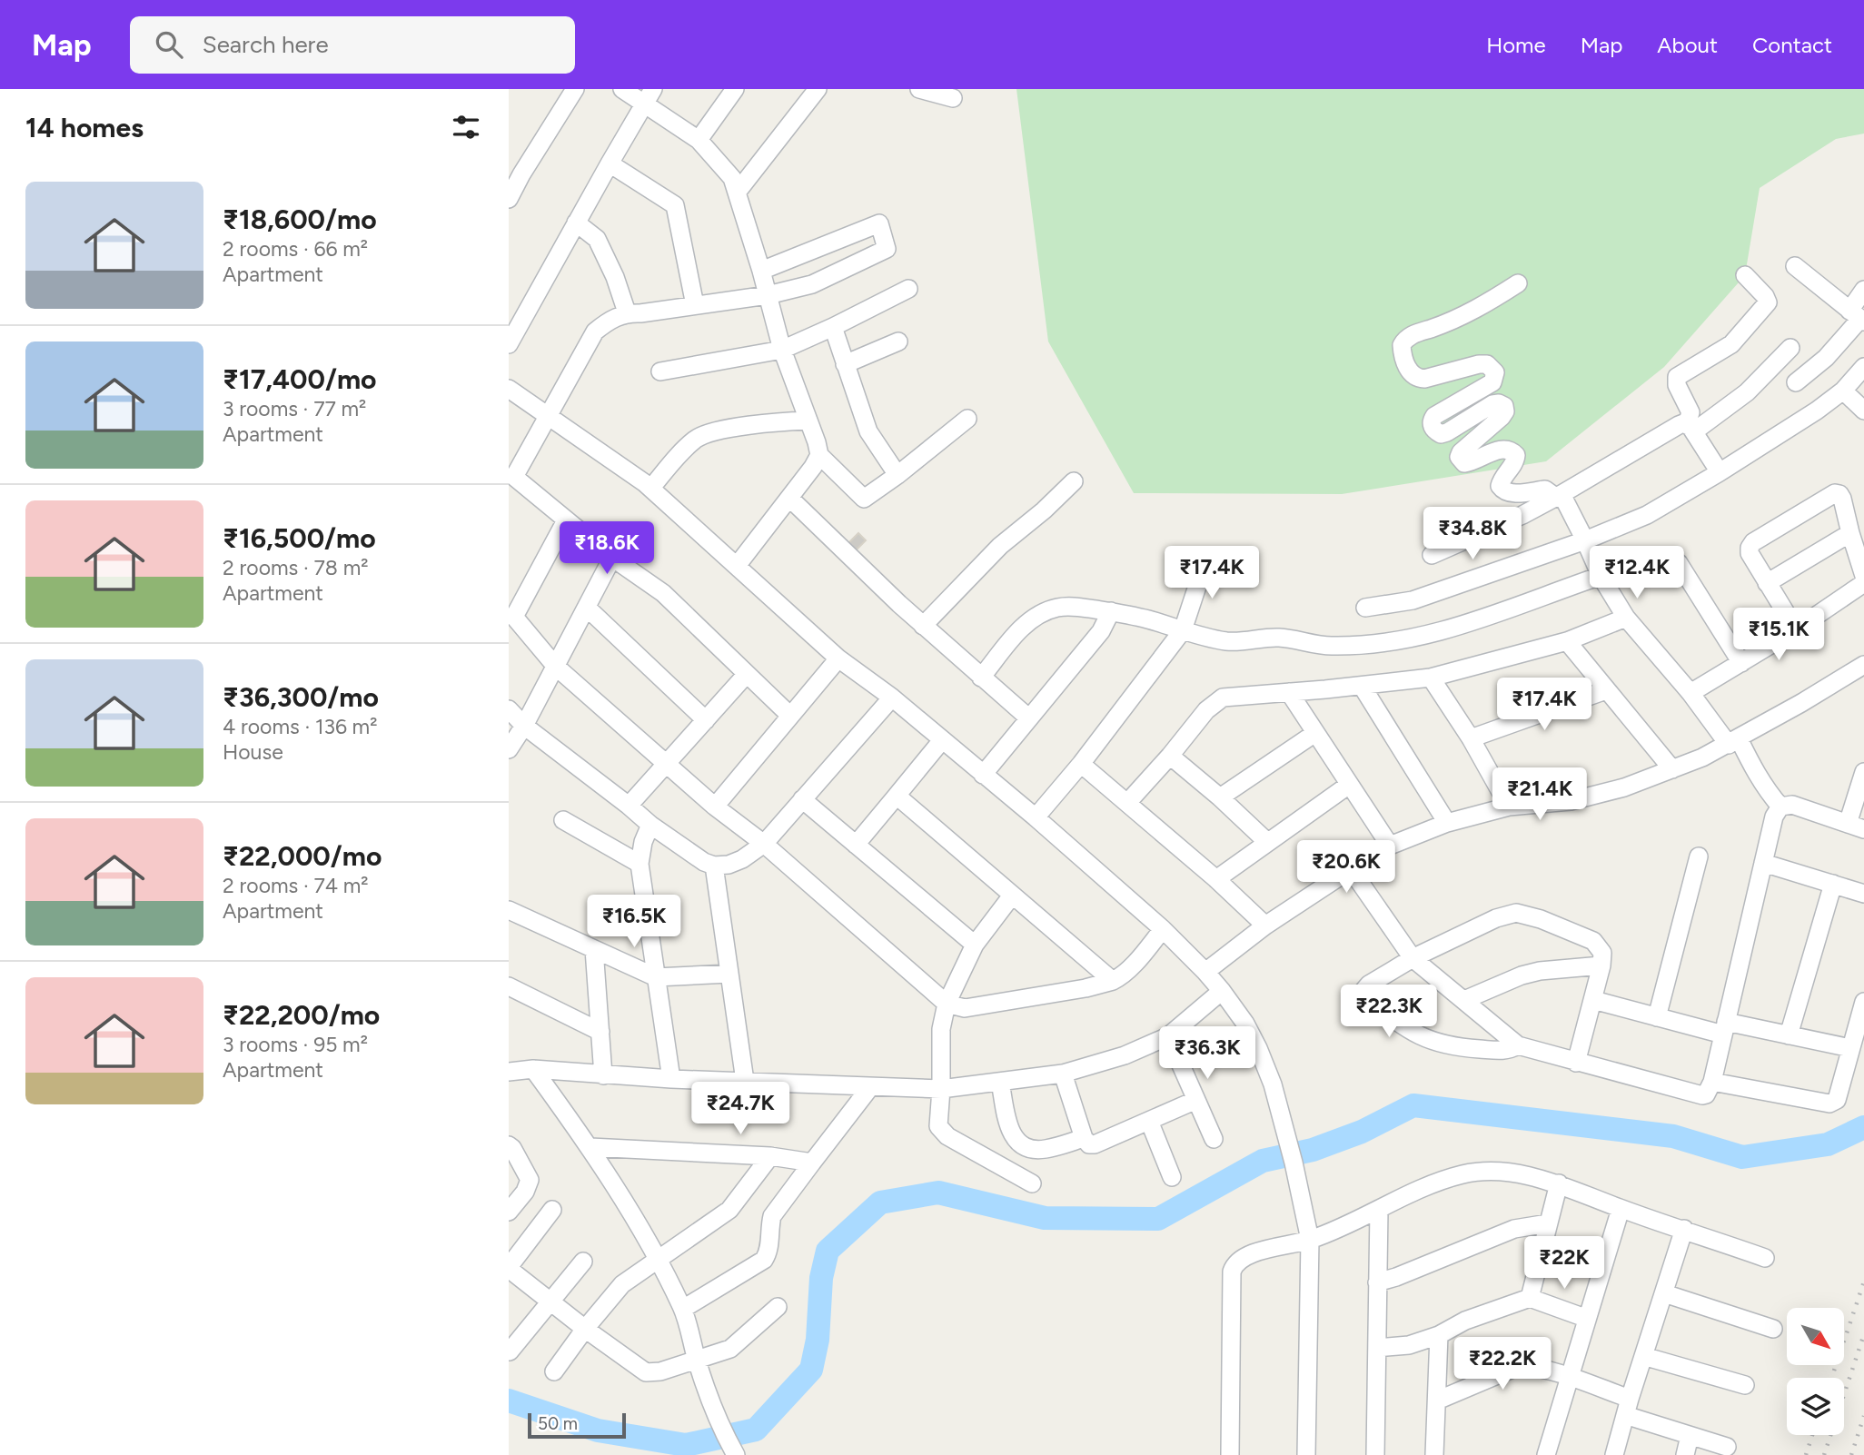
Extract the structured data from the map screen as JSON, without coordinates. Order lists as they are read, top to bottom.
{
  "scale_bar": "50 m",
  "north": "bottom right",
  "page": {
    "header": "Map",
    "search": "Search here",
    "nav": [
      "Home",
      "Map",
      "About",
      "Contact"
    ],
    "heading": "14 homes",
    "list": [
      {
        "name": "₹18,600/mo",
        "note": "2 rooms · 66 m² · Apartment"
      },
      {
        "name": "₹17,400/mo",
        "note": "3 rooms · 77 m² · Apartment"
      },
      {
        "name": "₹16,500/mo",
        "note": "2 rooms · 78 m² · Apartment"
      },
      {
        "name": "₹36,300/mo",
        "note": "4 rooms · 136 m² · House"
      },
      {
        "name": "₹22,000/mo",
        "note": "2 rooms · 74 m² · Apartment"
      },
      {
        "name": "₹22,200/mo",
        "note": "3 rooms · 95 m² · Apartment"
      }
    ],
    "price": [
      "₹34.8K",
      "₹18.6K",
      "₹17.4K",
      "₹12.4K",
      "₹15.1K",
      "₹17.4K",
      "₹21.4K",
      "₹20.6K",
      "₹16.5K",
      "₹22.3K",
      "₹36.3K",
      "₹24.7K",
      "₹22K",
      "₹22.2K"
    ],
    "scale": "50 m"
  }
}
